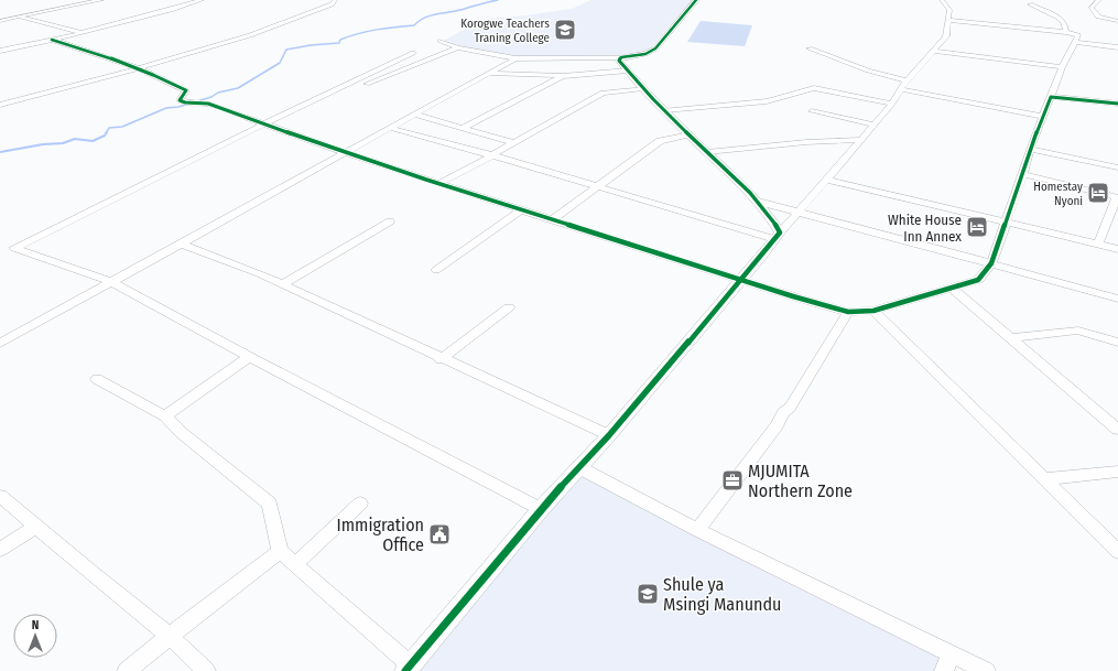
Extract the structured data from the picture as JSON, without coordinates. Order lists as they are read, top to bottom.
{
  "places": {
    "school or university": ["Korogwe Teachers Traning College", "Shule ya Msingi Manundu"],
    "hotel": ["Homestay Nyoni", "White House Inn Annex"],
    "office": ["MJUMITA Northern Zone"],
    "public building": ["Immigration Office"]
  },
  "north": "top"
}
